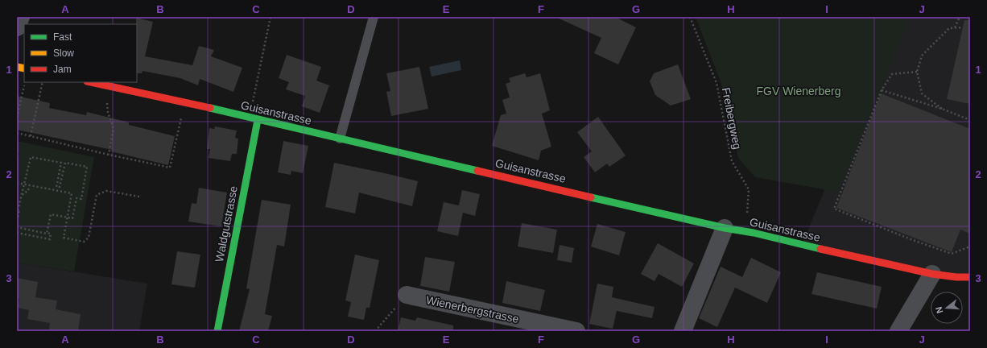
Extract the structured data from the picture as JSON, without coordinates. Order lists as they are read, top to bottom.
{
  "streets": {
    "street": ["Guisanstrasse", "Waldgutstrasse", "Wienerbergstrasse"],
    "path": ["Freibergweg"]
  },
  "crossings": [
    ["Guisanstrasse", "Waldgutstrasse"]
  ],
  "parks": ["FGV Wienerberg"],
  "legend": ["Fast", "Slow", "Jam"],
  "north": "left",
  "grid": {
    "columns": [
      "A",
      "B",
      "C",
      "D",
      "E",
      "F",
      "G",
      "H",
      "I",
      "J"
    ],
    "rows": ["1", "2", "3"]
  }
}
